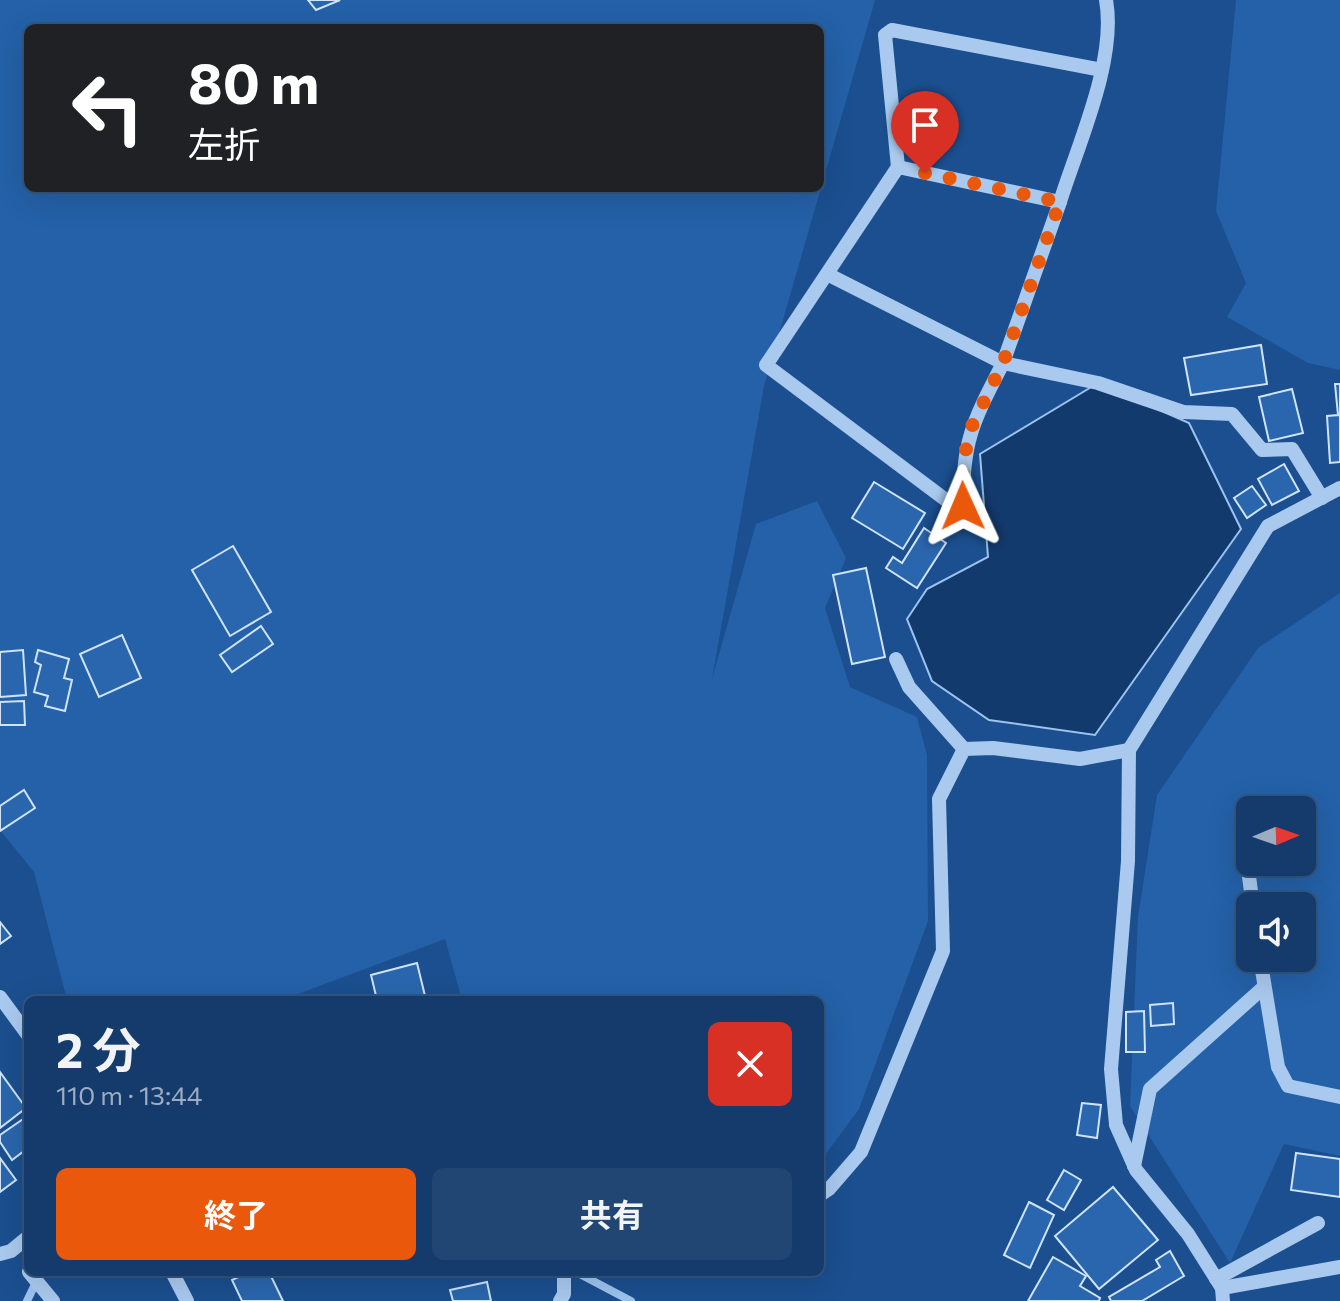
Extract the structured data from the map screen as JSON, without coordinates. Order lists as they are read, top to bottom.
{
  "north": "right",
  "page": {
    "turn": ["80 m", "左折"],
    "heading": ["2 分", "110 m · 13:44"],
    "buttons": ["終了", "共有"]
  }
}
